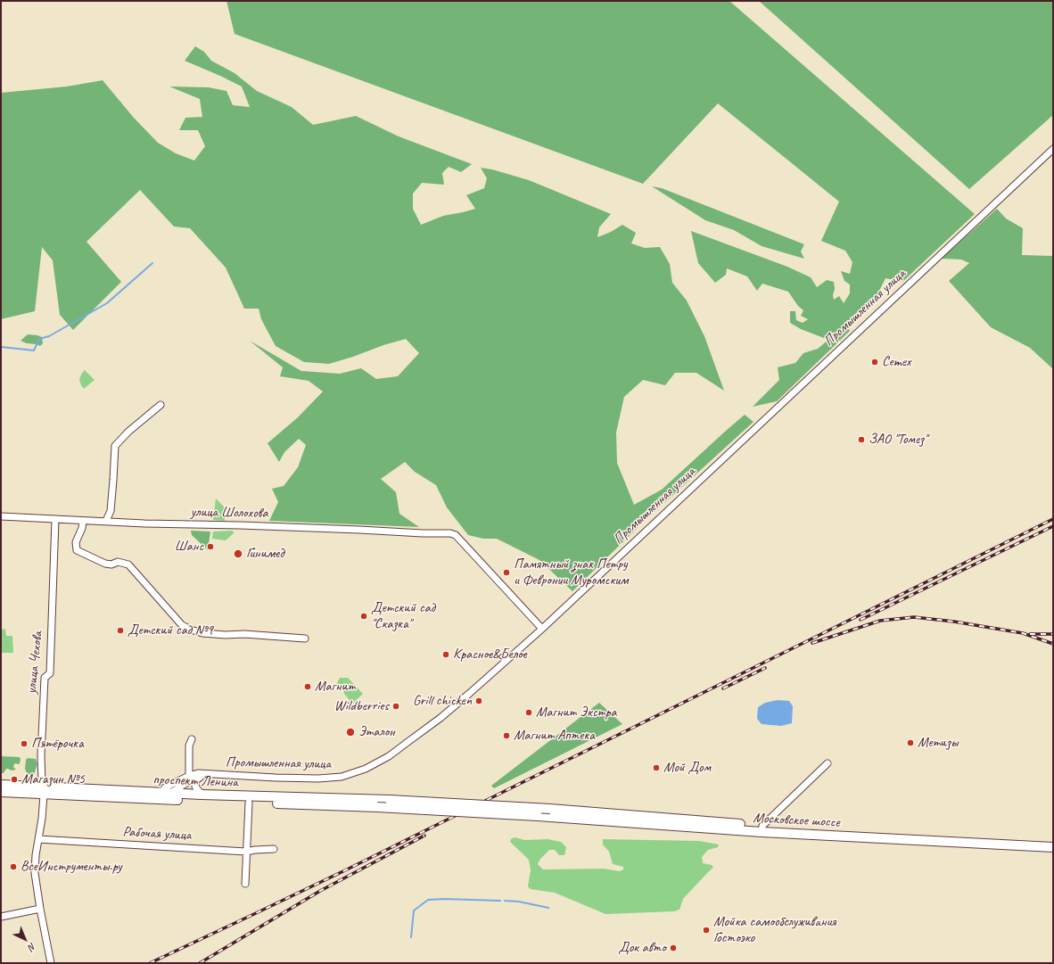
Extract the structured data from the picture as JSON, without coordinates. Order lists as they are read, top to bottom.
{
  "streets": {
    "main road": ["проспект Ленина", "Московское шоссе"],
    "street": [
      "Промышленная улица",
      "улица Шолохова",
      "улица Чехова",
      "Рабочая улица"
    ]
  },
  "crossings": [
    ["Промышленная улица", "улица Шолохова"],
    ["Промышленная улица", "проспект Ленина"],
    ["улица Шолохова", "улица Чехова"],
    ["улица Чехова", "проспект Ленина"],
    ["улица Чехова", "Рабочая улица"],
    ["проспект Ленина", "Московское шоссе"]
  ],
  "places": [
    "Cemex",
    "ЗАО \"Томез\"",
    "Шанс",
    "Гинимед",
    "Памятный знак Петру и Февронии Муромским",
    "Детский сад \"Сказка\"",
    "Детский сад №9",
    "Красное&Белое",
    "Магнит",
    "Grill chicken",
    "Wildberries",
    "Магнит Экстра",
    "Эталон",
    "Магнит Аптека",
    "Метизы",
    "Пятёрочка",
    "Мой Дом",
    "Магазин №5",
    "ВсеИнструменты.ру",
    "Мойка самообслуживания Гостоэко",
    "Док авто"
  ],
  "north": "bottom right"
}
